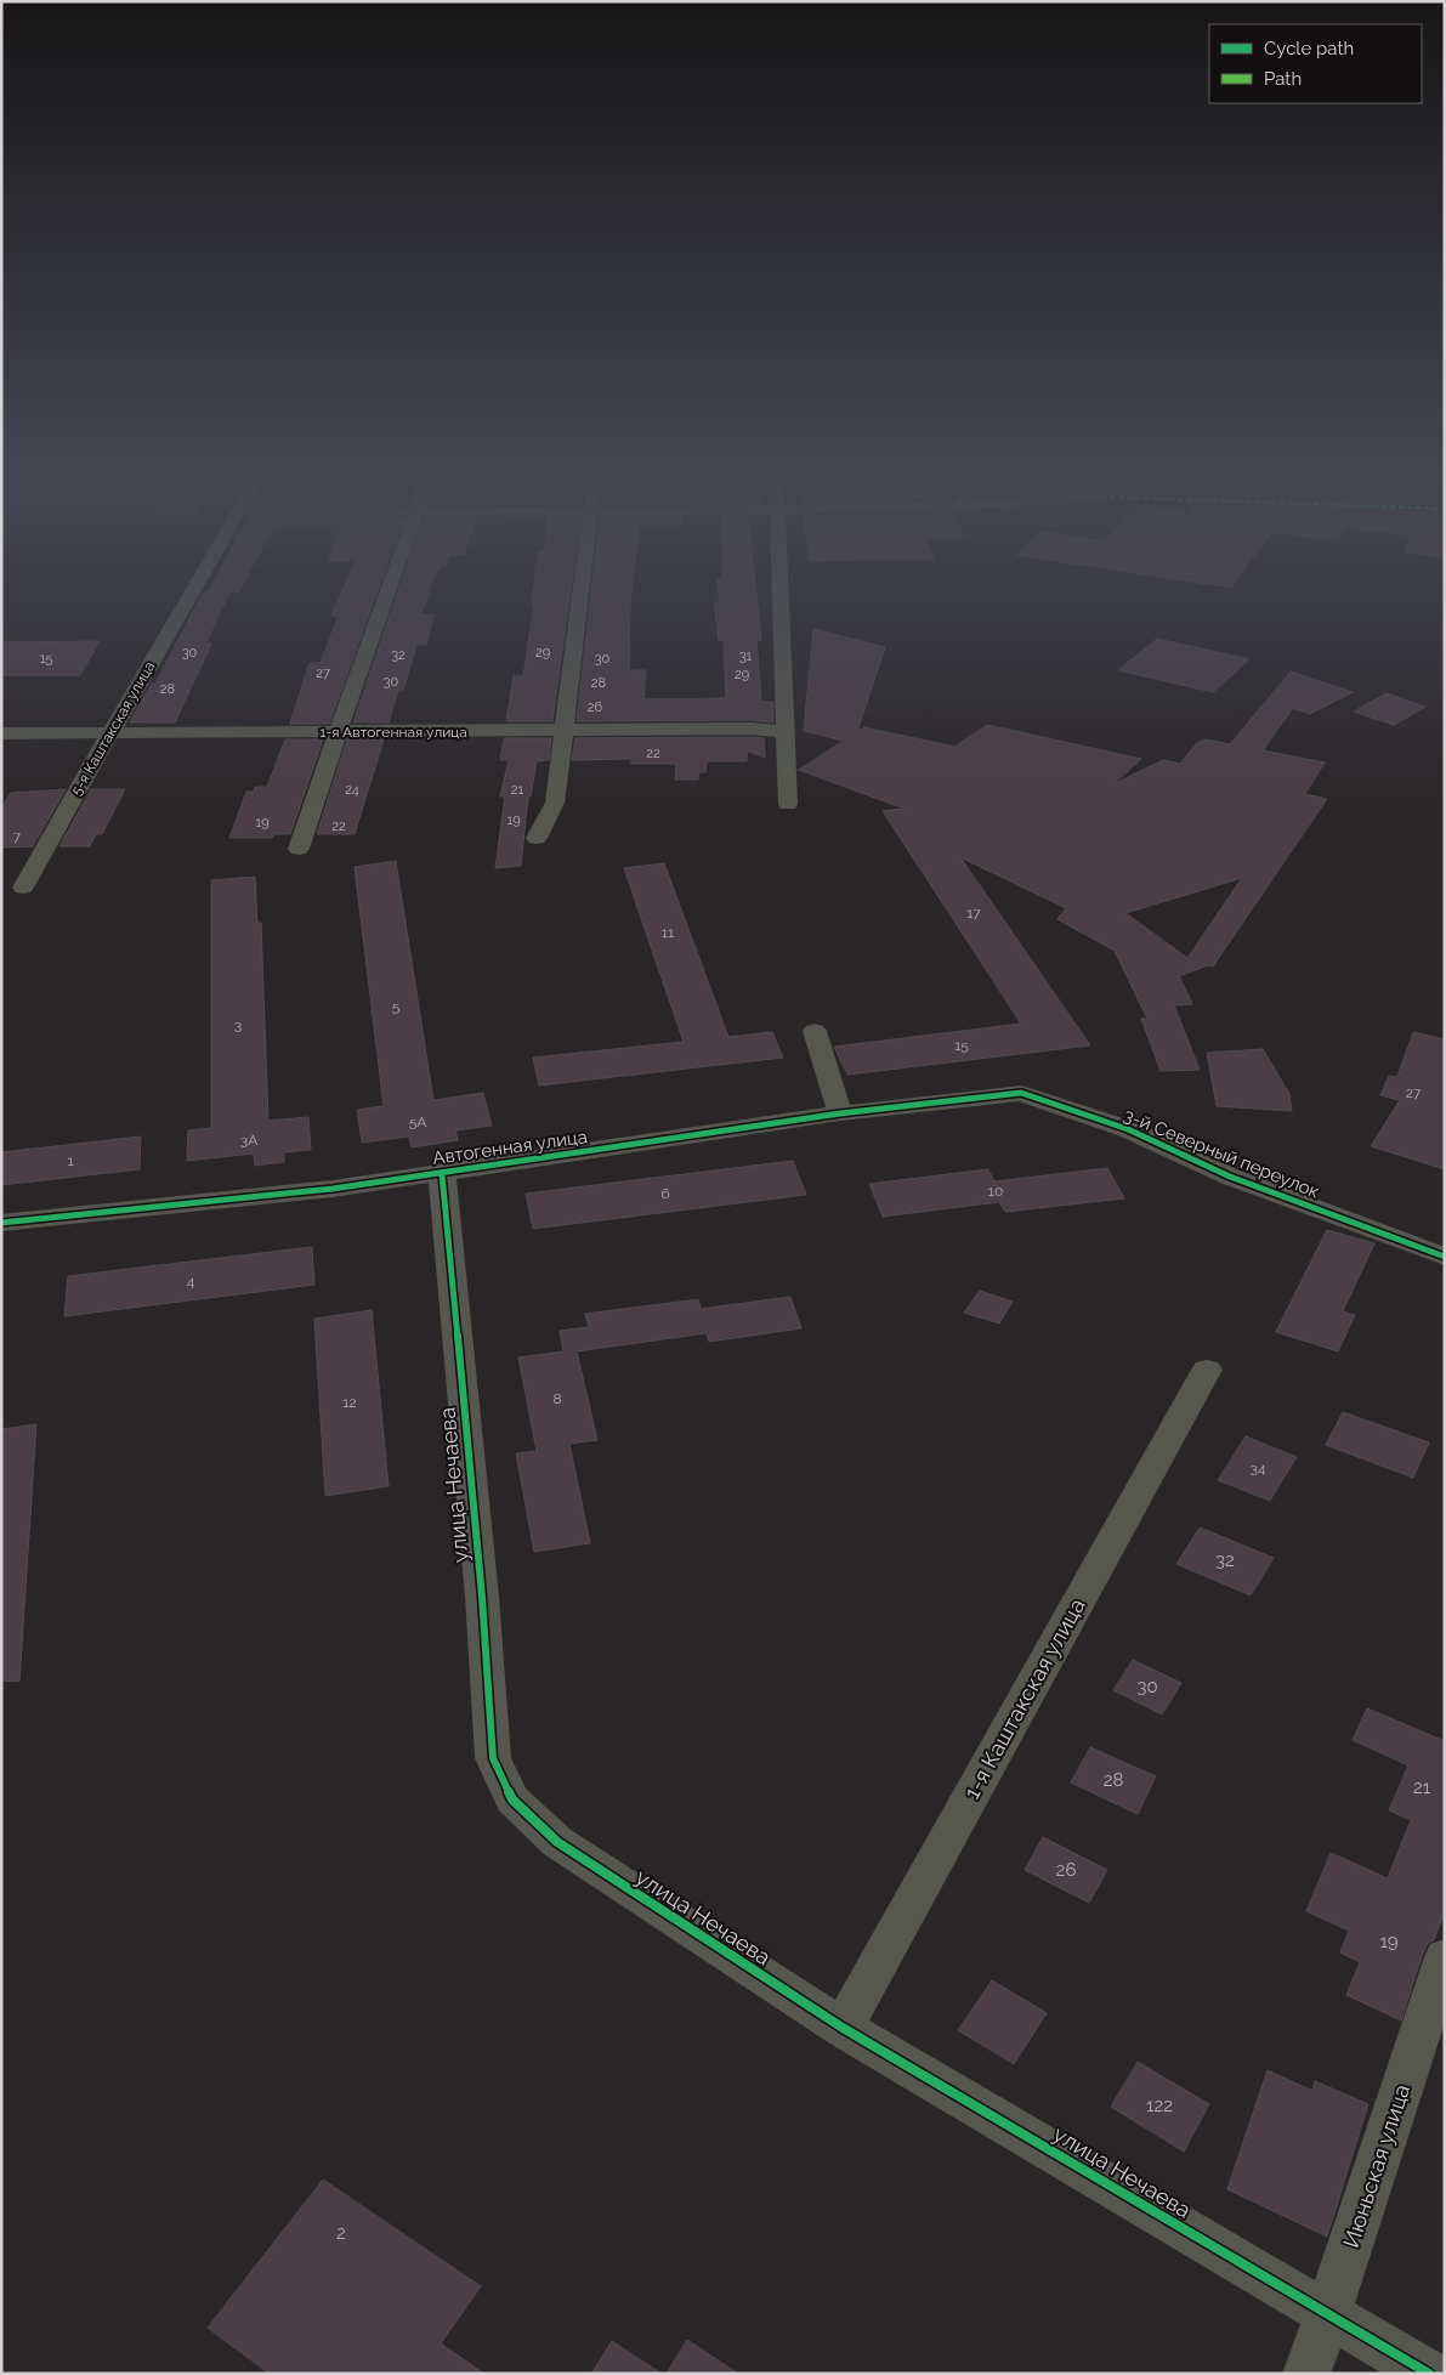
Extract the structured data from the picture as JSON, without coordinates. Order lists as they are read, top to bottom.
{
  "streets": {
    "street": [
      "5-я Каштакская улица",
      "1-я Автогенная улица",
      "Автогенная улица",
      "3-й Северный переулок",
      "улица Нечаева",
      "1-я Каштакская улица",
      "Июньская улица"
    ]
  },
  "crossings": [
    ["5-я Каштакская улица", "1-я Автогенная улица"],
    ["Автогенная улица", "3-й Северный переулок"],
    ["Автогенная улица", "улица Нечаева"],
    ["улица Нечаева", "1-я Каштакская улица"],
    ["улица Нечаева", "Июньская улица"]
  ],
  "house_numbers": [
    "30",
    "29",
    "32",
    "31",
    "15",
    "30",
    "27",
    "29",
    "30",
    "28",
    "28",
    "26",
    "22",
    "24",
    "21",
    "19",
    "19",
    "22",
    "7",
    "17",
    "11",
    "5",
    "3",
    "15",
    "27",
    "5А",
    "3А",
    "1",
    "10",
    "6",
    "4",
    "8",
    "12",
    "34",
    "32",
    "30",
    "28",
    "21",
    "26",
    "19",
    "122",
    "2"
  ],
  "legend": ["Cycle path", "Path"]
}
